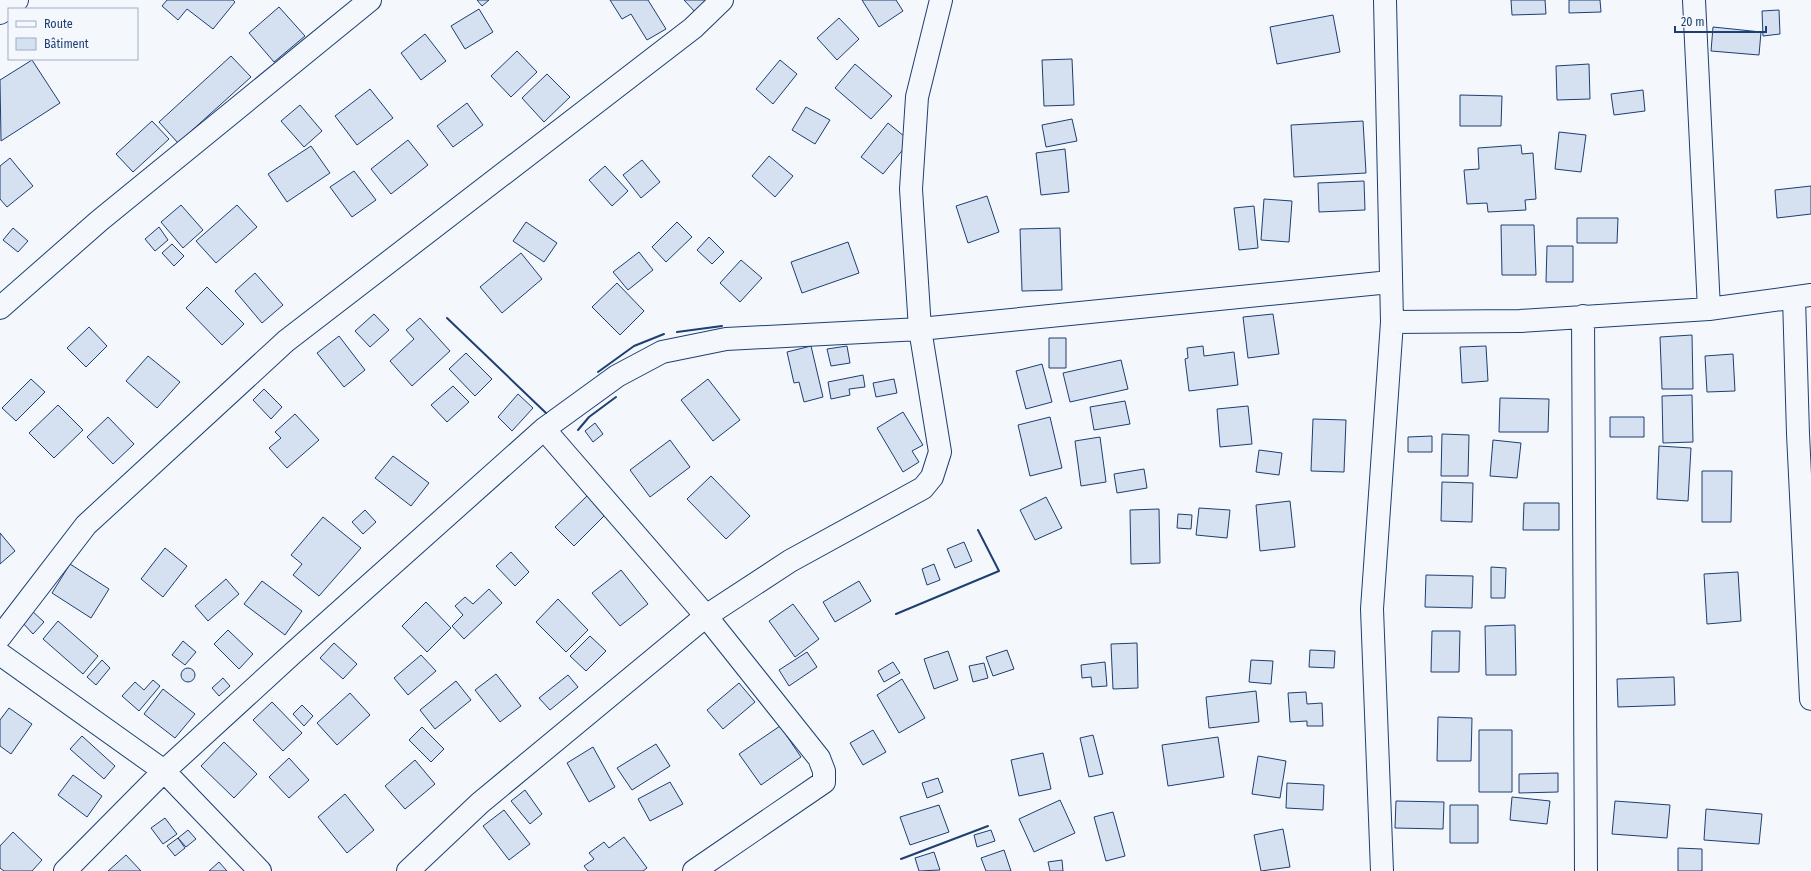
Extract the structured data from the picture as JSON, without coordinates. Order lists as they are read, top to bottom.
{
  "legend": ["Route", "Bâtiment"],
  "scale_bar": "20 m"
}
